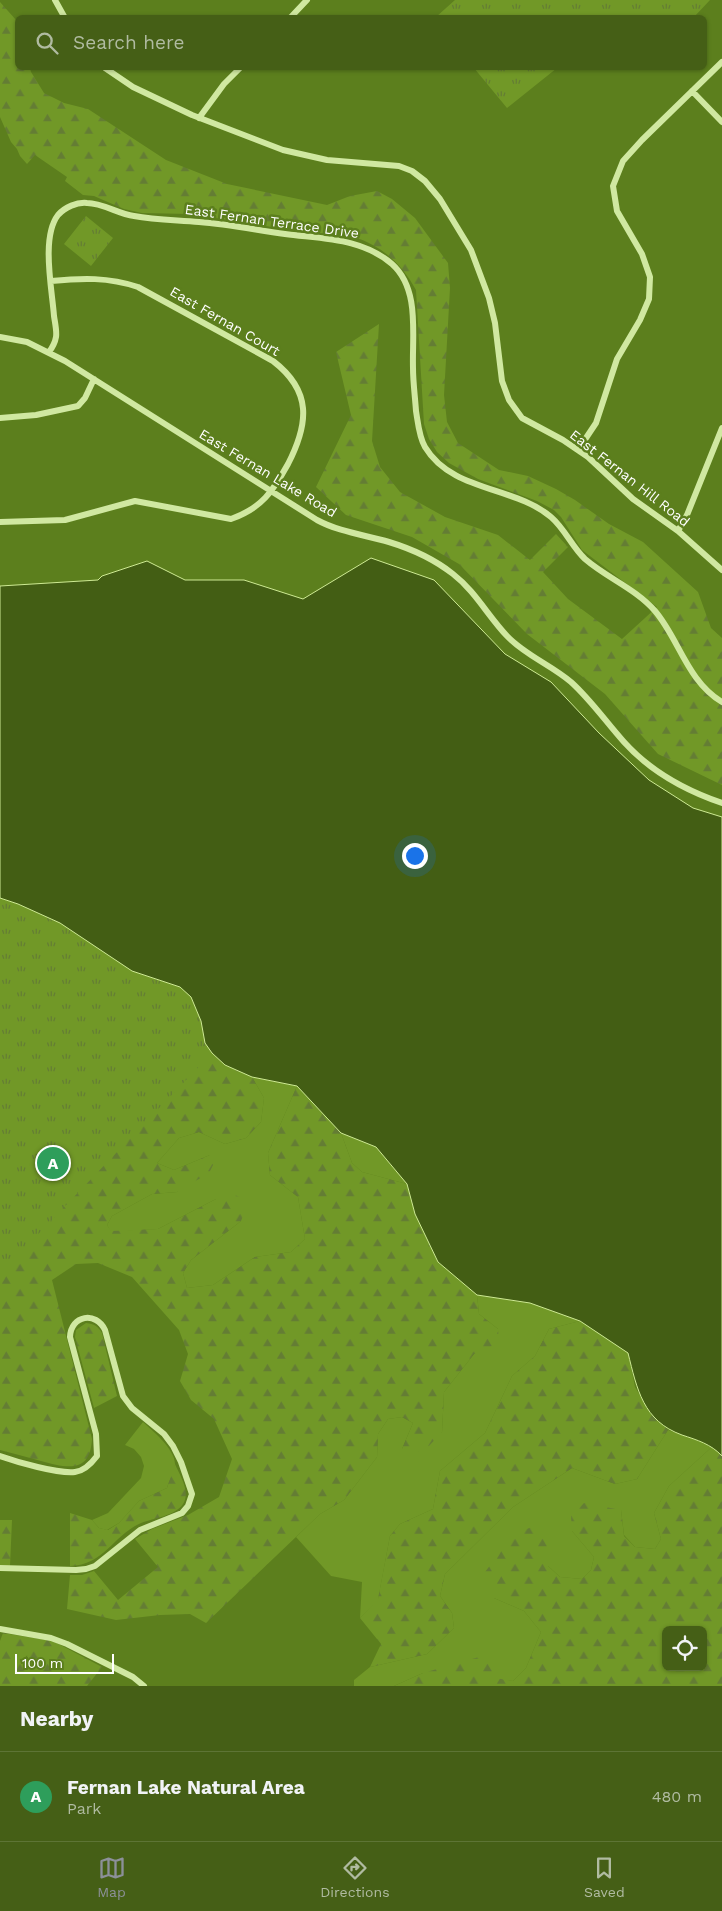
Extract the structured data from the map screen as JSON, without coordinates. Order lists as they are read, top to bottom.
{
  "streets": {
    "street": [
      "East Fernan Terrace Drive",
      "East Fernan Court",
      "East Fernan Lake Road",
      "East Fernan Hill Road"
    ]
  },
  "crossings": [
    ["East Fernan Terrace Drive", "East Fernan Court"],
    ["East Fernan Terrace Drive", "East Fernan Lake Road"],
    ["East Fernan Court", "East Fernan Lake Road"]
  ],
  "scale_bar": "100 m",
  "page": {
    "search": "Search here",
    "pins": "A",
    "scale": "100 m",
    "heading": "Nearby",
    "list": [
      {
        "mark": "A",
        "name": "Fernan Lake Natural Area",
        "note": "Park",
        "value": "480 m"
      }
    ],
    "nav": ["Map", "Directions", "Saved"]
  }
}
